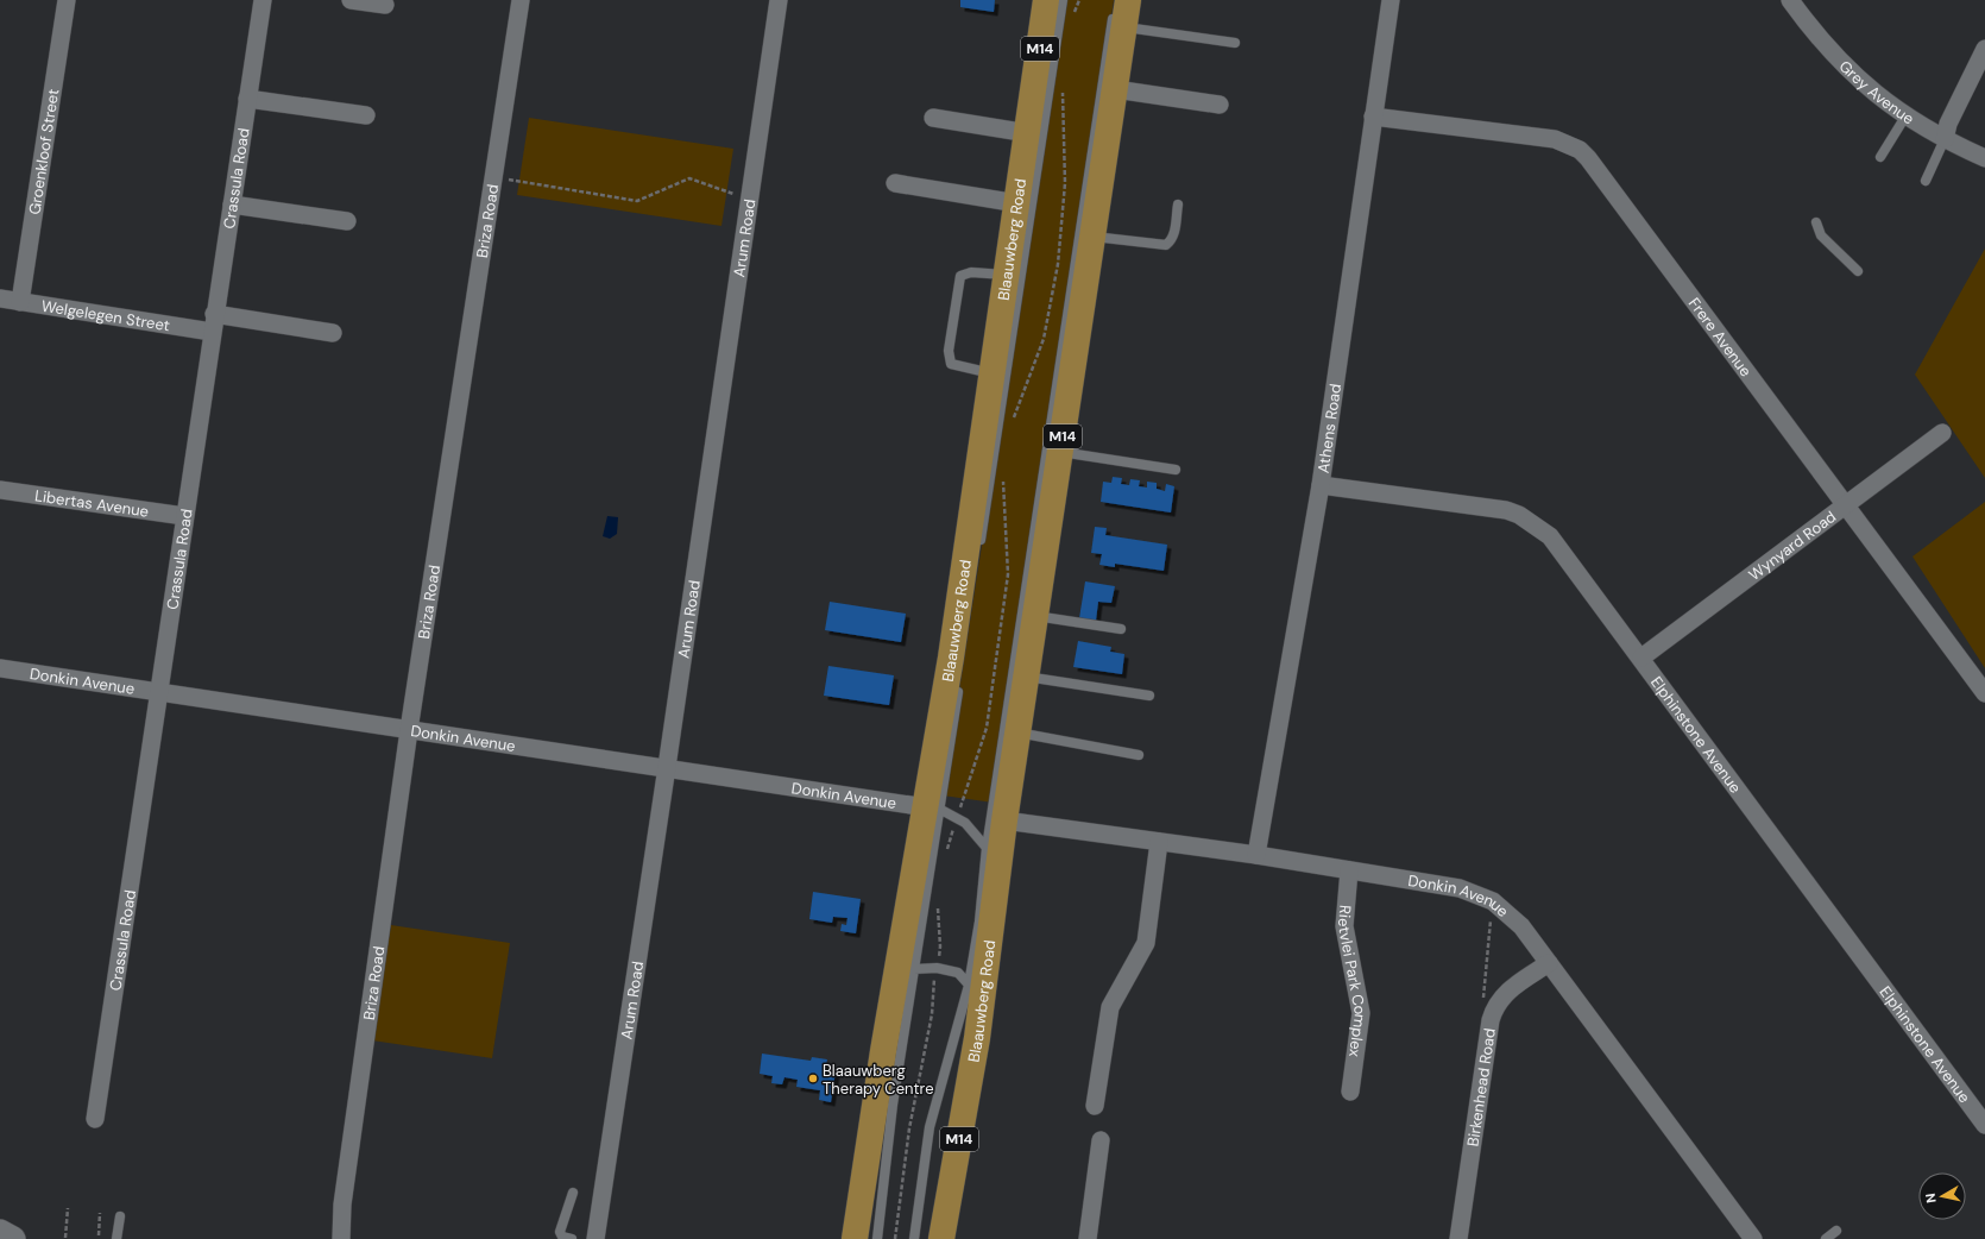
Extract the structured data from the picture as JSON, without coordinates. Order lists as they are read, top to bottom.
{
  "streets": {
    "main road": ["M14", "Blaauwberg Road"],
    "street": [
      "Grey Avenue",
      "Groenkloof Street",
      "Crassula Road",
      "Briza Road",
      "Arum Road",
      "Welgelegen Street",
      "Frere Avenue",
      "Athens Road",
      "Libertas Avenue",
      "Wynyard Road",
      "Donkin Avenue",
      "Elphinstone Avenue",
      "Rietvlei Park Complex",
      "Birkenhead Road"
    ]
  },
  "crossings": [
    ["Groenkloof Street", "Welgelegen Street"],
    ["Crassula Road", "Welgelegen Street"],
    ["Crassula Road", "Libertas Avenue"],
    ["Crassula Road", "Donkin Avenue"],
    ["Briza Road", "Donkin Avenue"],
    ["Arum Road", "Donkin Avenue"],
    ["Blaauwberg Road", "Donkin Avenue"],
    ["Frere Avenue", "Athens Road"],
    ["Frere Avenue", "Wynyard Road"],
    ["Athens Road", "Donkin Avenue"],
    ["Athens Road", "Elphinstone Avenue"],
    ["Wynyard Road", "Elphinstone Avenue"],
    ["Donkin Avenue", "Rietvlei Park Complex"],
    ["Donkin Avenue", "Birkenhead Road"]
  ],
  "places": ["Blaauwberg Therapy Centre"],
  "north": "left"
}
